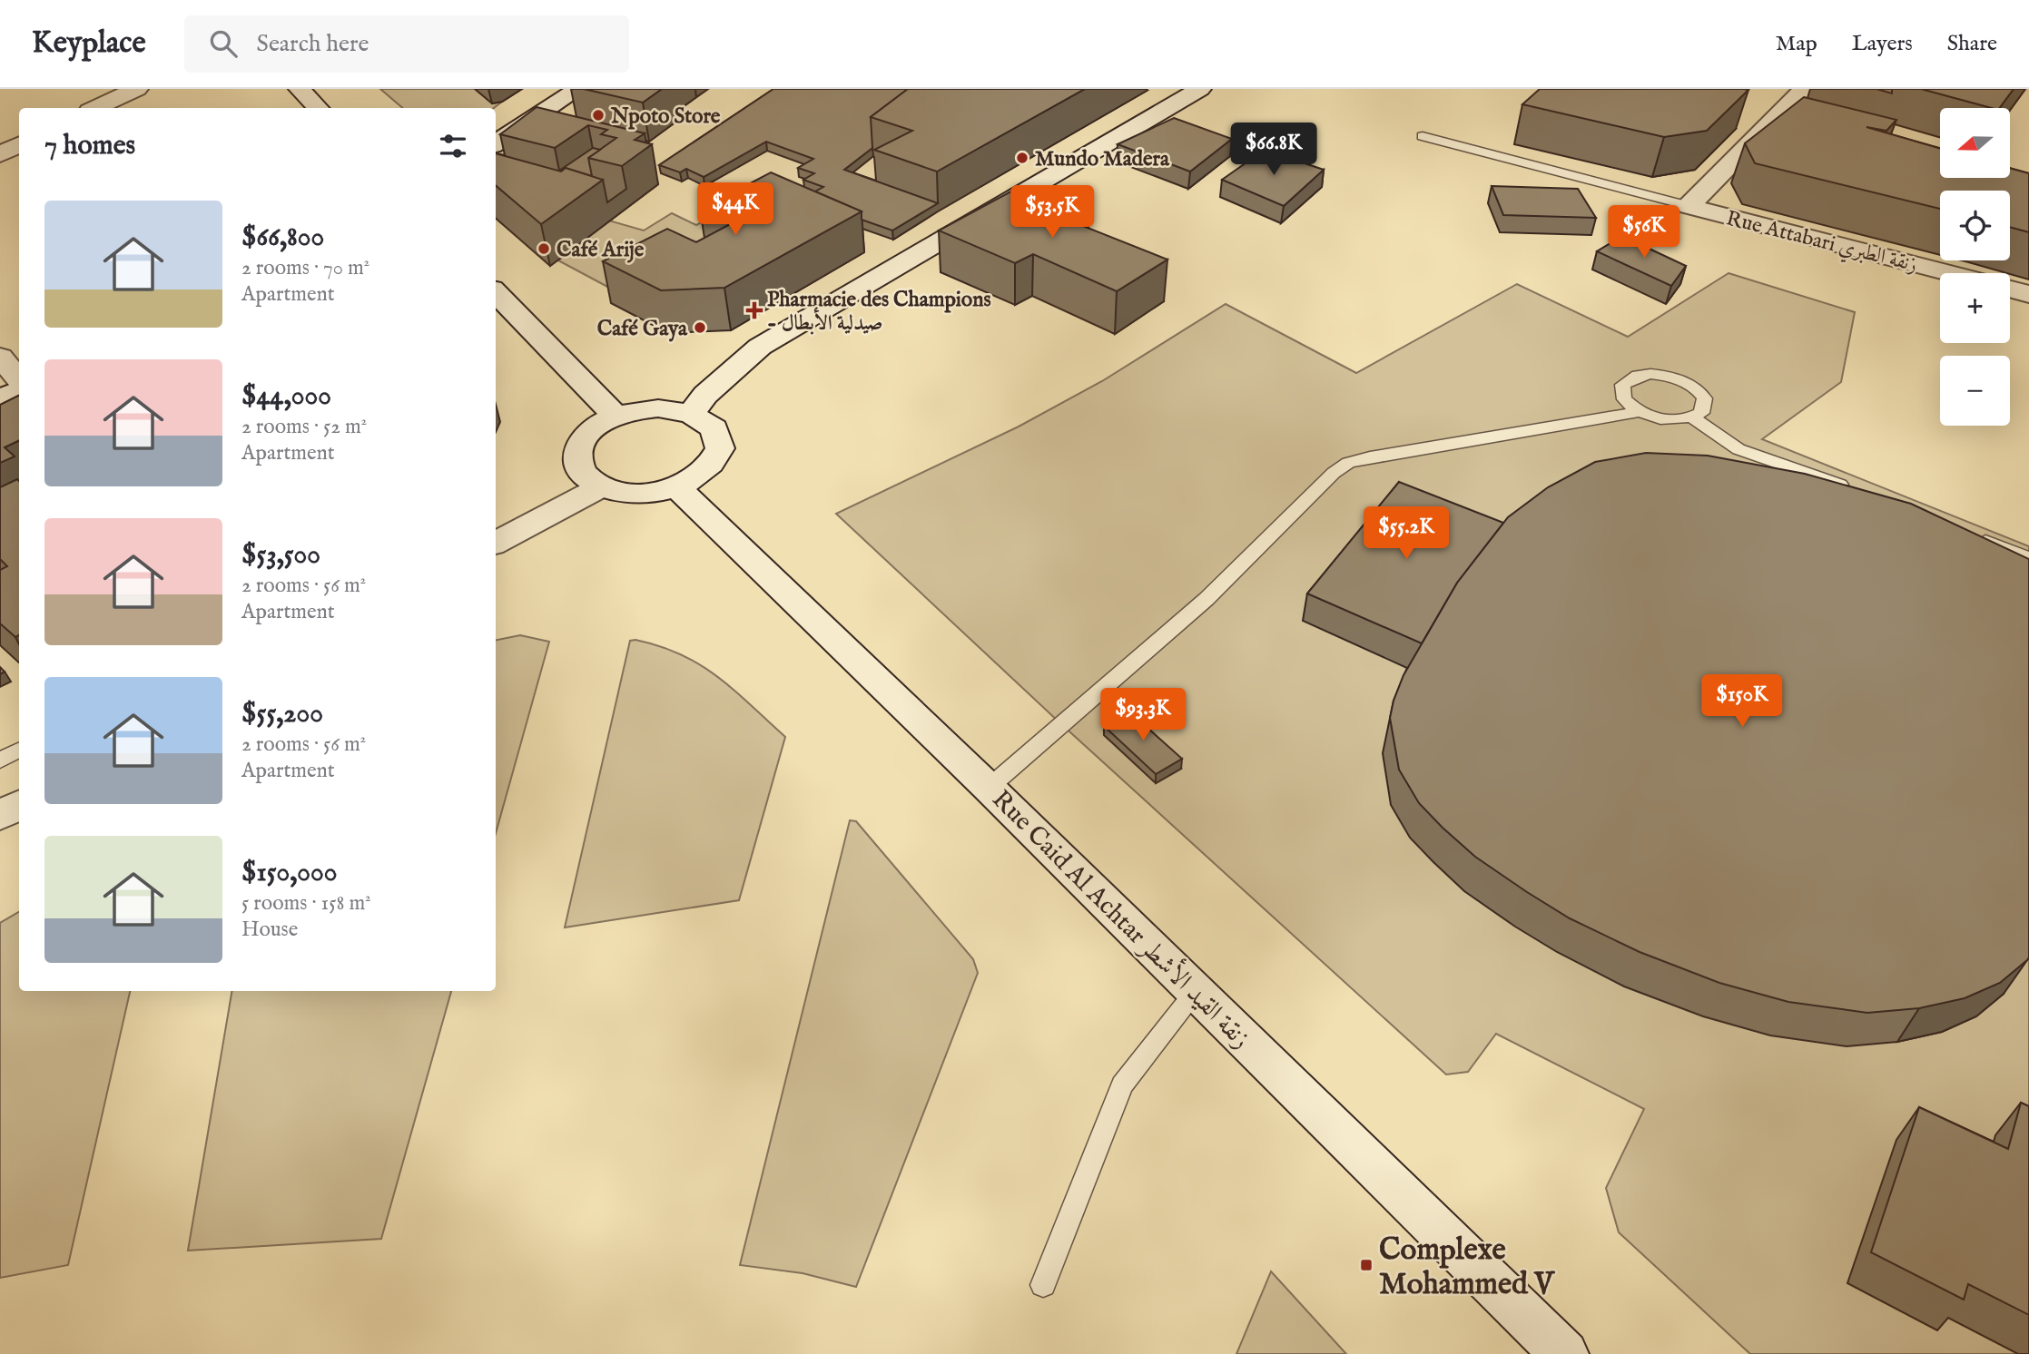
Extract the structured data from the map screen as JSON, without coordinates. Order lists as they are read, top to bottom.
{
  "streets": {
    "street": ["Rue Attabari زنقة الطبري", "Rue Caid Al Achtar زنقة القيد الأشطر"]
  },
  "places": {
    "other": [
      "Npoto Store",
      "Mundo Madera",
      "Café Arije",
      "Café Gaya"
    ],
    "health": ["Pharmacie des Champions - صيدلية الأبطال"],
    "transit": ["Complexe Mohammed V"]
  },
  "north": "left",
  "page": {
    "header": "Keyplace",
    "search": "Search here",
    "nav": ["Map", "Layers", "Share"],
    "map_buttons": ["+", "−"],
    "heading": "7 homes",
    "price": [
      "$66.8K",
      "$44K",
      "$53.5K",
      "$56K",
      "$55.2K",
      "$150K",
      "$93.3K"
    ],
    "list": [
      {
        "name": "$66,800",
        "note": "2 rooms · 70 m² · Apartment"
      },
      {
        "name": "$44,000",
        "note": "2 rooms · 52 m² · Apartment"
      },
      {
        "name": "$53,500",
        "note": "2 rooms · 56 m² · Apartment"
      },
      {
        "name": "$55,200",
        "note": "2 rooms · 56 m² · Apartment"
      },
      {
        "name": "$150,000",
        "note": "5 rooms · 158 m² · House"
      }
    ]
  }
}
